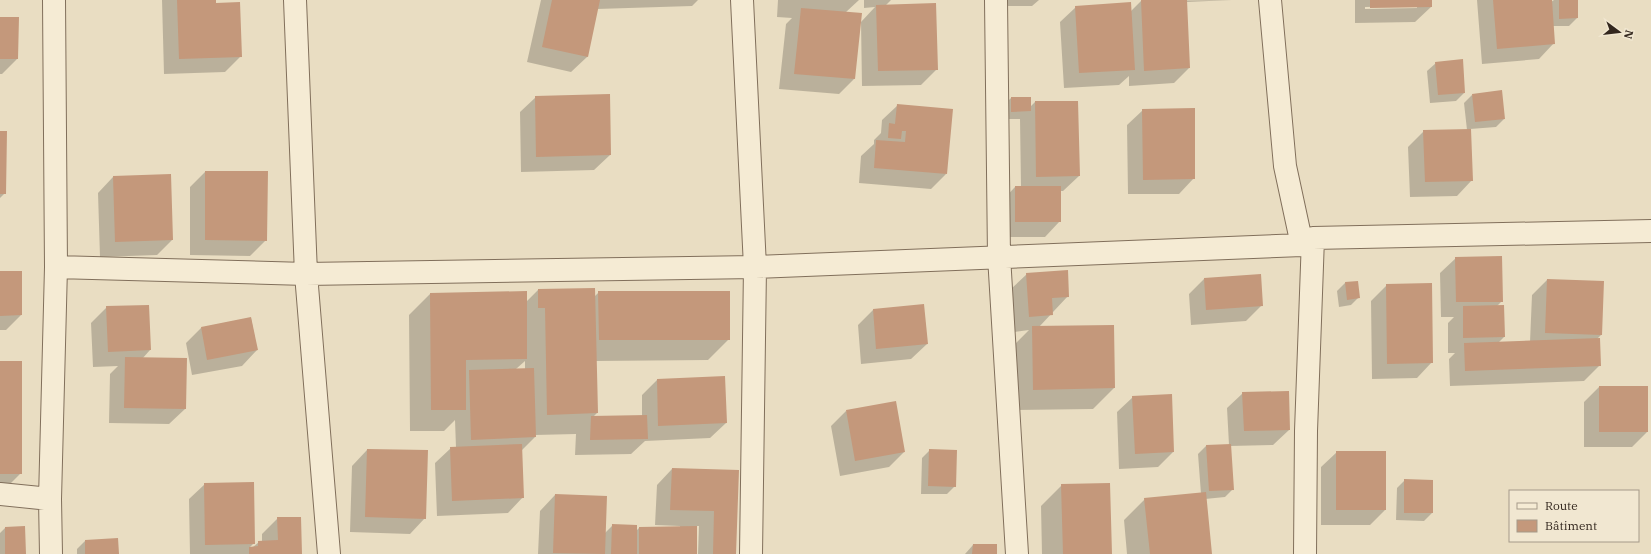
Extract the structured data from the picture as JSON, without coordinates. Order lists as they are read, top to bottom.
{
  "legend": ["Route", "Bâtiment"],
  "north": "right"
}
